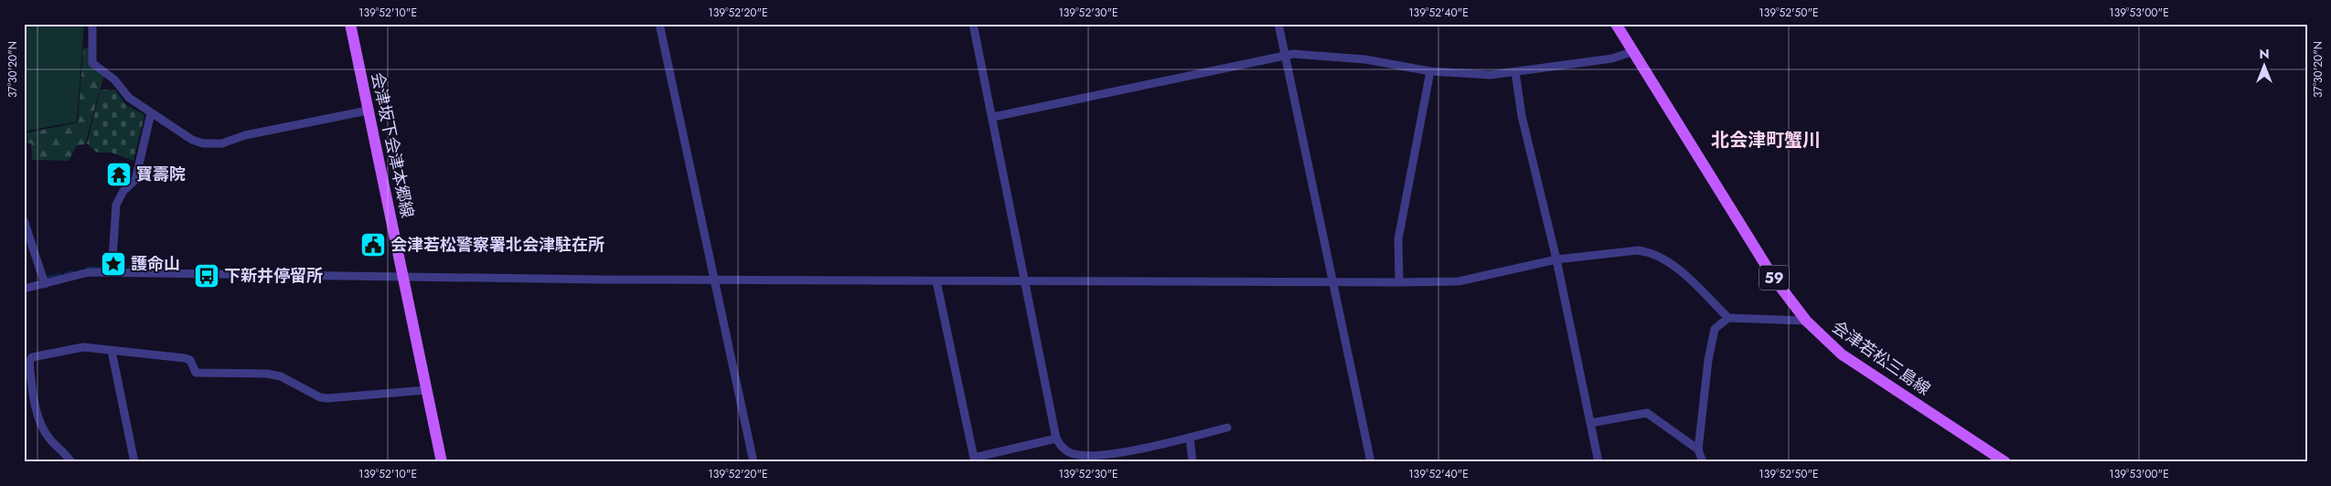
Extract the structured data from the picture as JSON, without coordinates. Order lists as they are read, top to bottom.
{
  "streets": {
    "main road": ["会津坂下会津本郷線", "59", "会津若松三島線"]
  },
  "districts": ["北会津町蟹川"],
  "places": {
    "temple": ["寶壽院"],
    "public building": ["会津若松警察署北会津駐在所"],
    "place": ["護命山"],
    "bus stop": ["下新井停留所"]
  },
  "north": "top",
  "coordinates": [
    "139°52'10\"E",
    "139°52'20\"E",
    "139°52'30\"E",
    "139°52'40\"E",
    "139°52'50\"E",
    "139°53'00\"E",
    "37°30'20\"N"
  ]
}
